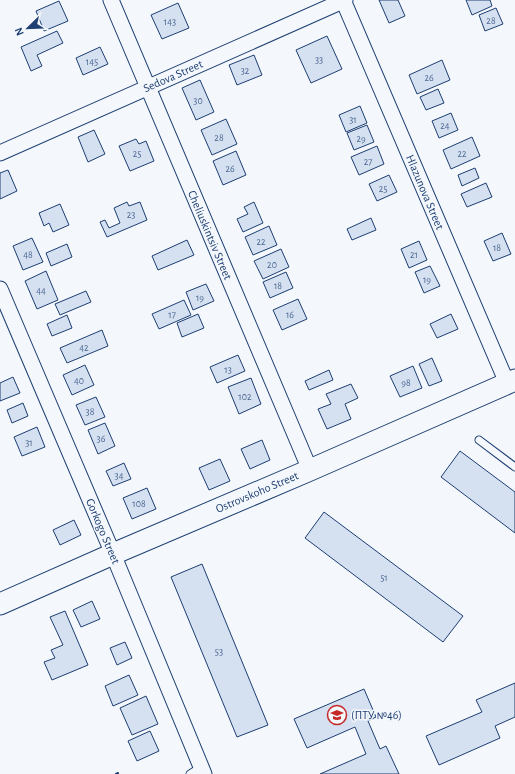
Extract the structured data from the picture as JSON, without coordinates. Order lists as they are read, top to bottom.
{
  "streets": {
    "street": [
      "Sedova Street",
      "Hlazunova Street",
      "Cheliuskintsiv Street",
      "Ostrovskoho Street",
      "Gorkogo Street"
    ]
  },
  "crossings": [
    ["Sedova Street", "Hlazunova Street"],
    ["Sedova Street", "Cheliuskintsiv Street"],
    ["Hlazunova Street", "Ostrovskoho Street"],
    ["Cheliuskintsiv Street", "Ostrovskoho Street"],
    ["Ostrovskoho Street", "Gorkogo Street"]
  ],
  "places": {
    "school or university": ["(ПТУ №46)"]
  },
  "house_numbers": [
    "28",
    "143",
    "33",
    "145",
    "32",
    "26",
    "30",
    "31",
    "24",
    "28",
    "29",
    "25",
    "22",
    "27",
    "26",
    "25",
    "23",
    "22",
    "18",
    "48",
    "21",
    "20",
    "19",
    "18",
    "44",
    "19",
    "17",
    "16",
    "42",
    "13",
    "40",
    "98",
    "102",
    "38",
    "36",
    "31",
    "34",
    "108",
    "51",
    "53"
  ],
  "north": "bottom left"
}
